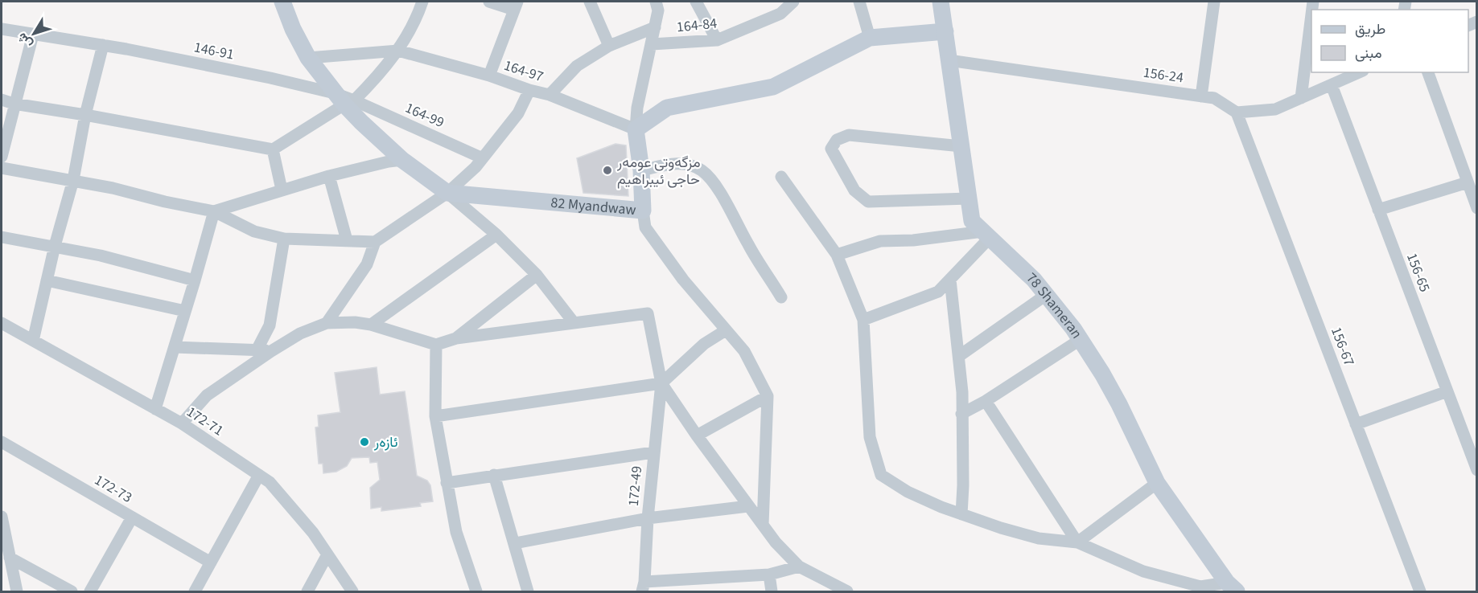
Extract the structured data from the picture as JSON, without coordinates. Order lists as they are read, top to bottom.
{
  "streets": {
    "street": [
      "164-84",
      "146-91",
      "164-97",
      "156-24",
      "164-99",
      "82 Myandwaw",
      "156-65",
      "78 Shameran",
      "156-67",
      "172-71",
      "172-49",
      "172-73"
    ]
  },
  "crossings": [
    ["146-91", "164-99"],
    ["164-97", "82 Myandwaw"],
    ["156-24", "78 Shameran"],
    ["156-24", "156-67"]
  ],
  "places": ["مزگەوتی عومەر حاجی ئیبراهیم", "ئازەر"],
  "legend": ["طريق", "مبنى"],
  "north": "bottom left"
}
